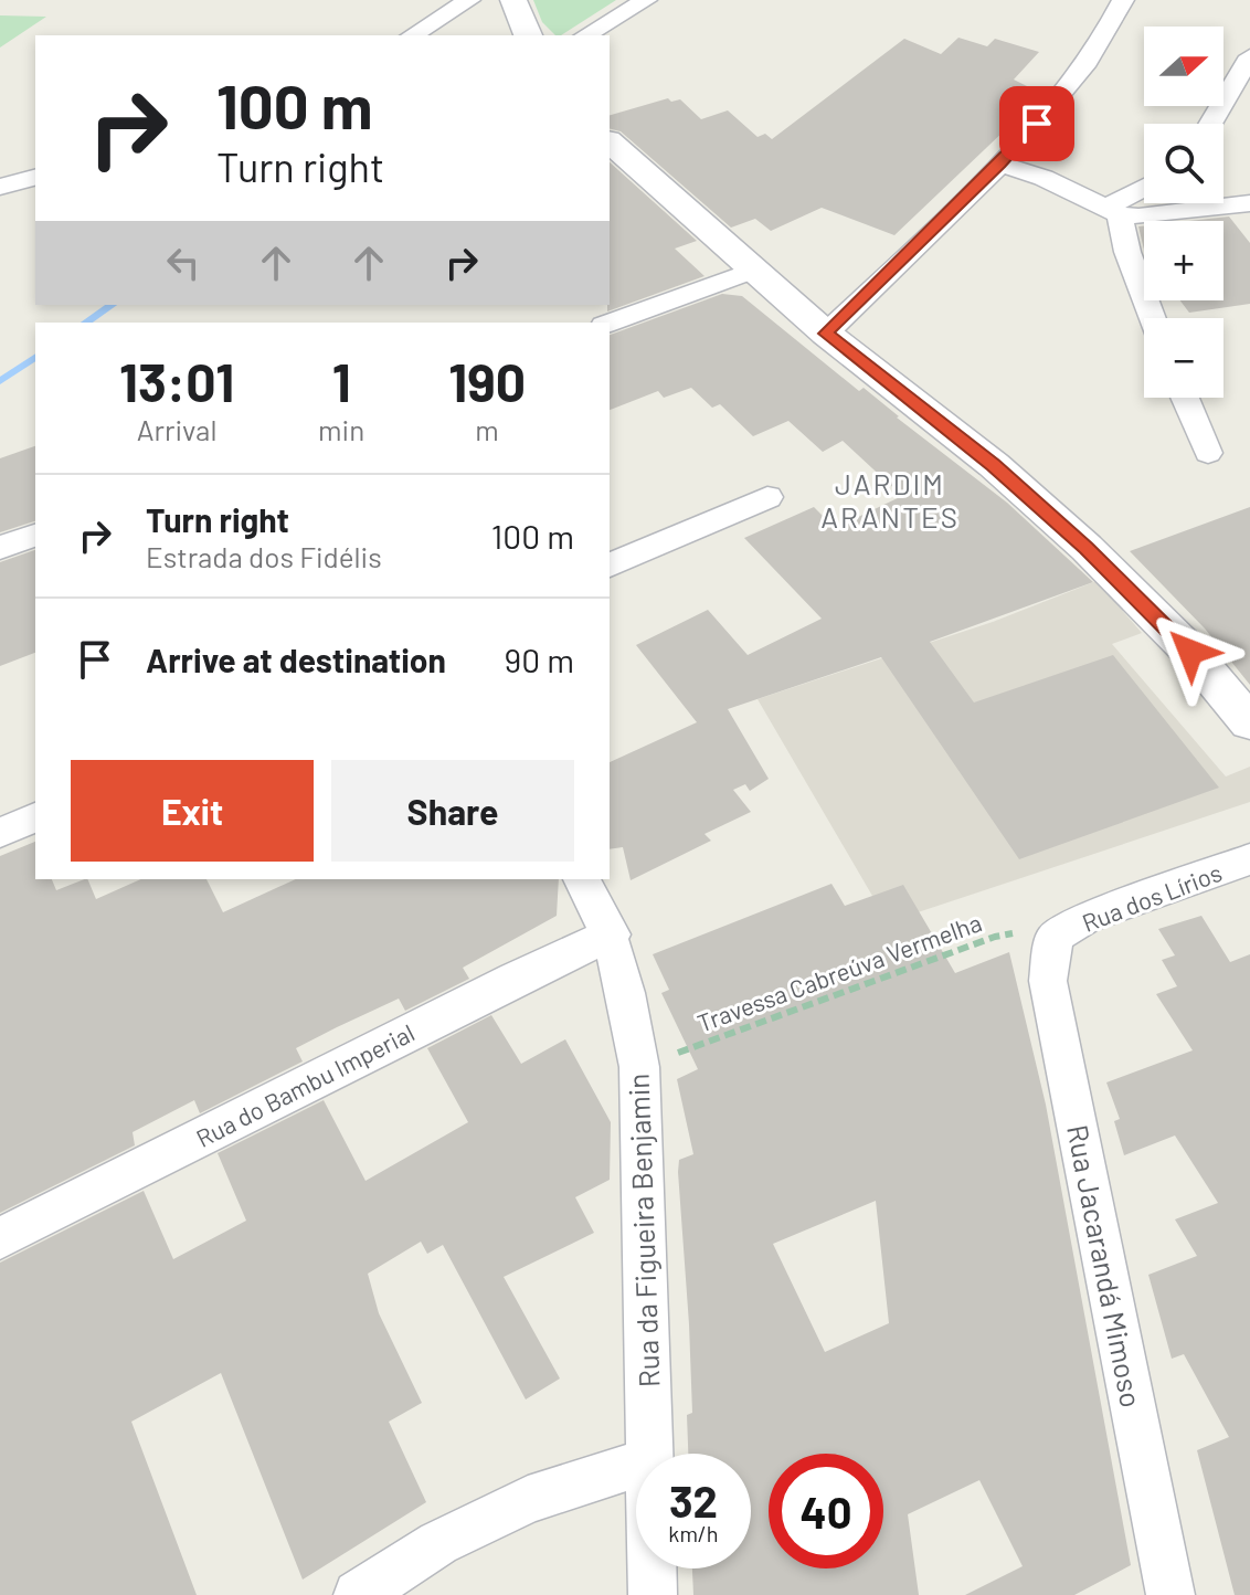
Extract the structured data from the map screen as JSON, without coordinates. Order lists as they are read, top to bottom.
{
  "streets": {
    "street": [
      "Rua dos Lírios",
      "Rua do Bambu Imperial",
      "Rua da Figueira Benjamin",
      "Rua Jacarandá Mimoso"
    ],
    "path": ["Travessa Cabreúva Vermelha"]
  },
  "crossings": [
    ["Rua dos Lírios", "Travessa Cabreúva Vermelha"],
    ["Rua dos Lírios", "Rua Jacarandá Mimoso"],
    ["Travessa Cabreúva Vermelha", "Rua da Figueira Benjamin"],
    ["Travessa Cabreúva Vermelha", "Rua Jacarandá Mimoso"],
    ["Rua do Bambu Imperial", "Rua da Figueira Benjamin"]
  ],
  "districts": ["JARDIM ARANTES"],
  "north": "right",
  "page": {
    "map_buttons": ["+", "−"],
    "turn": ["100 m", "Turn right"],
    "eta": [
      "13:01",
      "Arrival",
      "1",
      "min",
      "190",
      "m"
    ],
    "list": [
      {
        "name": "Turn right",
        "note": "Estrada dos Fidélis",
        "value": "100 m"
      },
      {
        "name": "Arrive at destination",
        "value": "90 m"
      }
    ],
    "buttons": ["Exit", "Share"],
    "speed": "32 km/h",
    "limit": "40"
  }
}
